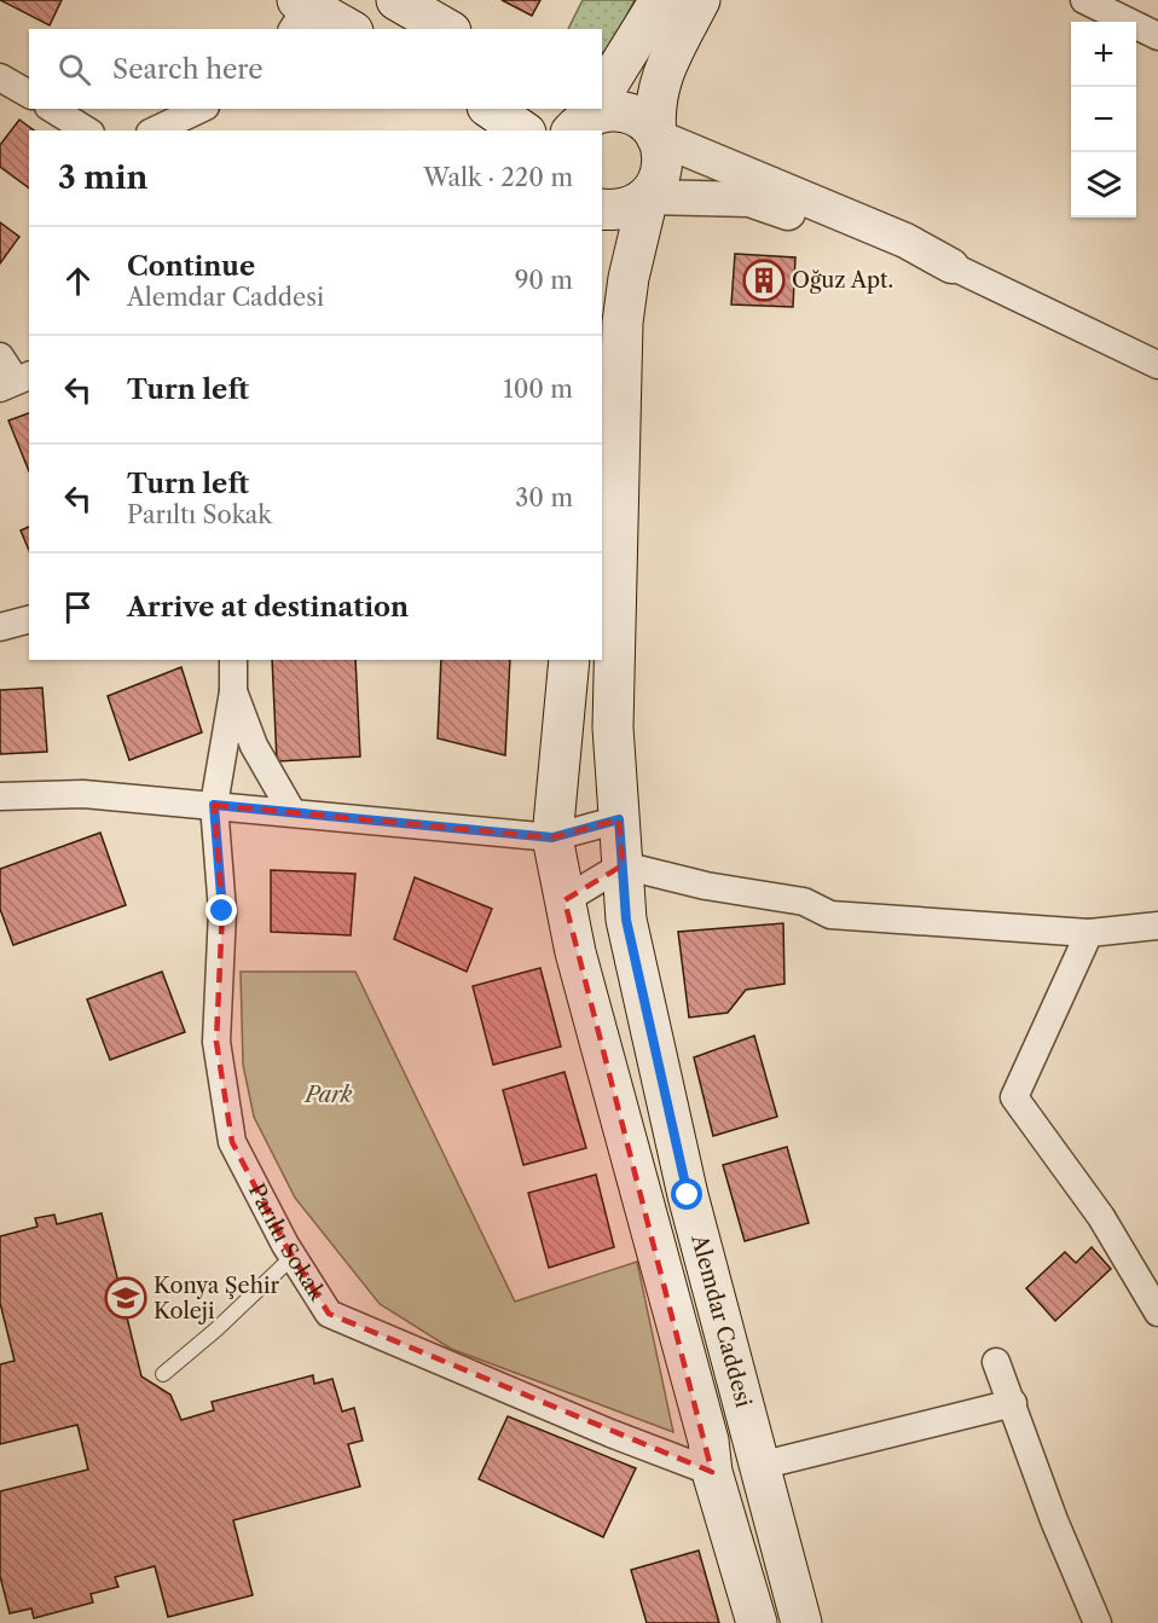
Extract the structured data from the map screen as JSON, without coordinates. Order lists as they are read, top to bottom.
{
  "streets": {
    "main road": ["Alemdar Caddesi"],
    "street": ["Parıltı Sokak"]
  },
  "crossings": [
    ["Parıltı Sokak", "Alemdar Caddesi"]
  ],
  "parks": ["Park"],
  "places": {
    "building": ["Oğuz Apt."],
    "school or university": ["Konya Şehir Koleji"]
  },
  "page": {
    "map_buttons": ["+", "−"],
    "search": "Search here",
    "heading": ["3 min", "Walk · 220 m"],
    "list": [
      ["Continue", "Alemdar Caddesi", "90 m"],
      ["Turn left", "100 m"],
      ["Turn left", "Parıltı Sokak", "30 m"],
      "Arrive at destination"
    ]
  }
}
